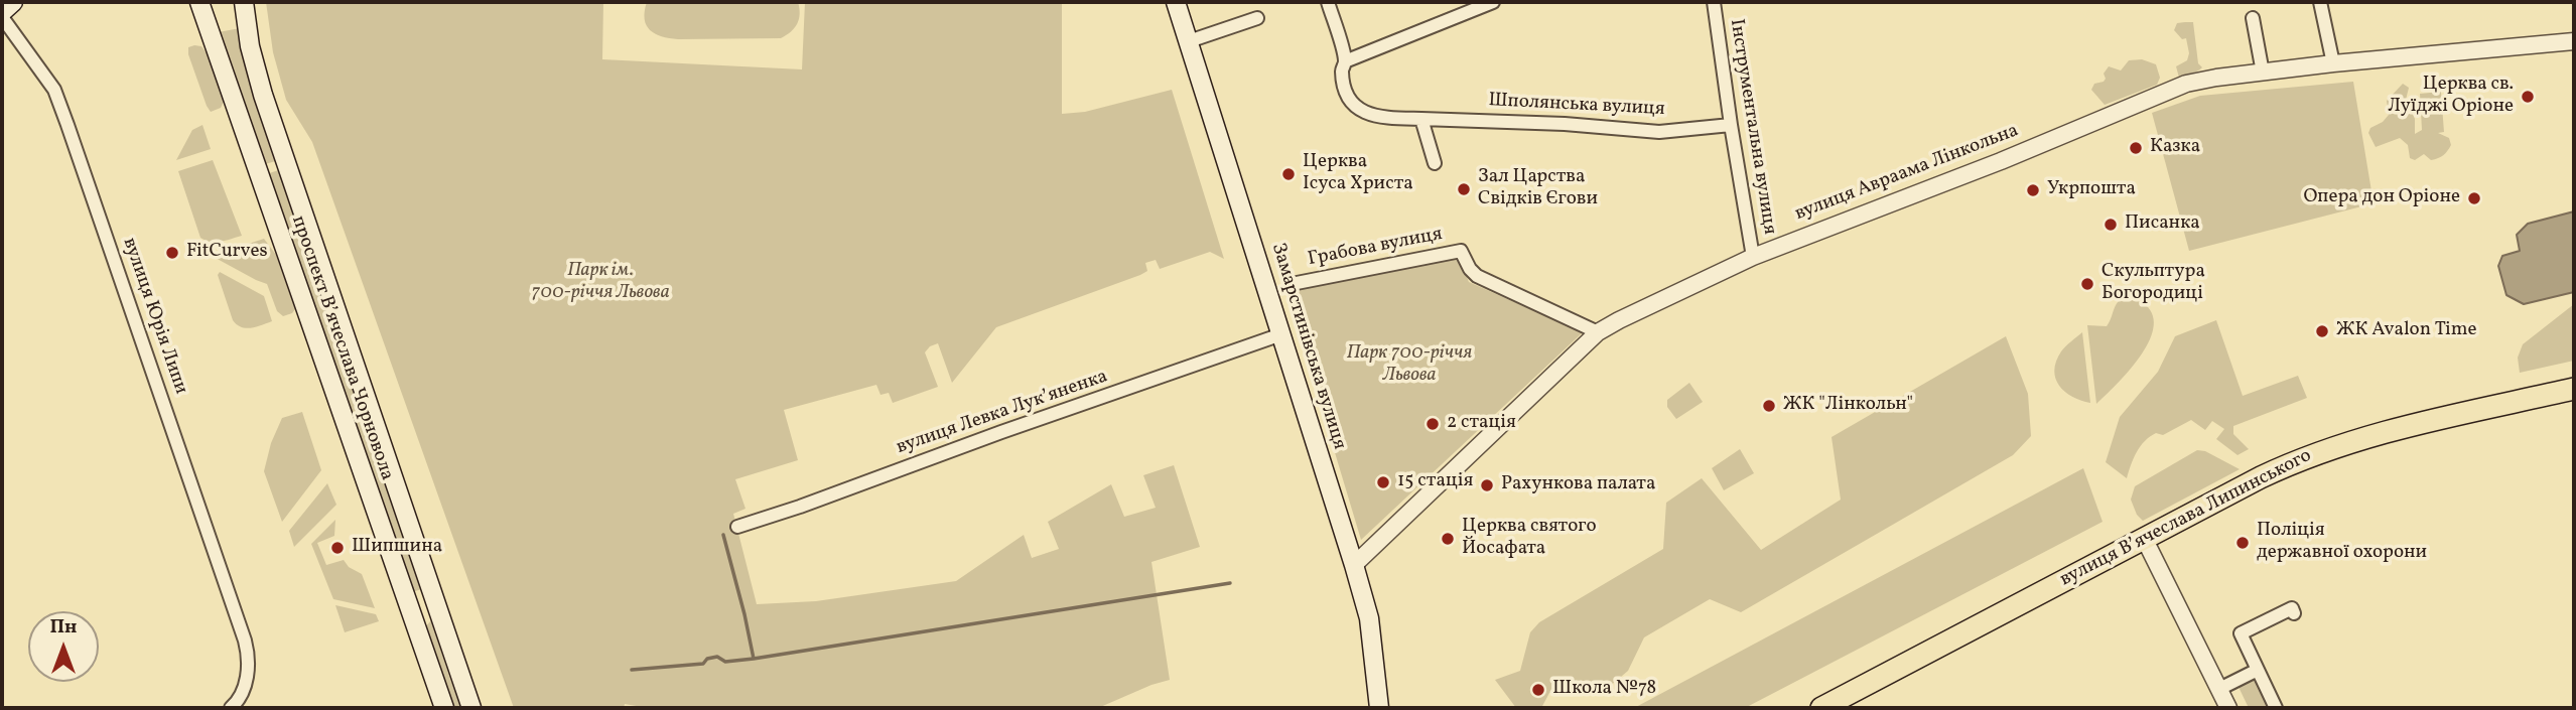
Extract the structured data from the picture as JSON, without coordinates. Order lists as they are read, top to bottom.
{
  "streets": {
    "main road": ["Замарстинівська вулиця", "проспект Вʼячеслава Чорновола", "вулиця Вʼячеслава Липинського"],
    "street": [
      "Шполянська вулиця",
      "Інструментальна вулиця",
      "вулиця Авраама Лінкольна",
      "Грабова вулиця",
      "вулиця Юрія Липи",
      "вулиця Левка Лукʼяненка"
    ]
  },
  "crossings": [
    ["Шполянська вулиця", "Інструментальна вулиця"],
    ["Інструментальна вулиця", "вулиця Авраама Лінкольна"],
    ["вулиця Авраама Лінкольна", "Грабова вулиця"],
    ["вулиця Авраама Лінкольна", "Замарстинівська вулиця"],
    ["Замарстинівська вулиця", "вулиця Левка Лукʼяненка"]
  ],
  "parks": ["Парк ім. 700-річчя Львова", "Парк 700-річчя Львова"],
  "places": [
    "Церква св. Луїджі Оріоне",
    "Казка",
    "Церква Ісуса Христа",
    "Зал Царства Свідків Єгови",
    "Укрпошта",
    "Опера дон Оріоне",
    "Писанка",
    "FitCurves",
    "Скульптура Богородиці",
    "ЖК Avalon Time",
    "ЖК \"Лінкольн\"",
    "2 стація",
    "15 стація",
    "Рахункова палата",
    "Церква святого Йосафата",
    "Поліція державної охорони",
    "Шипшина",
    "Школа №78"
  ],
  "north": "top"
}
